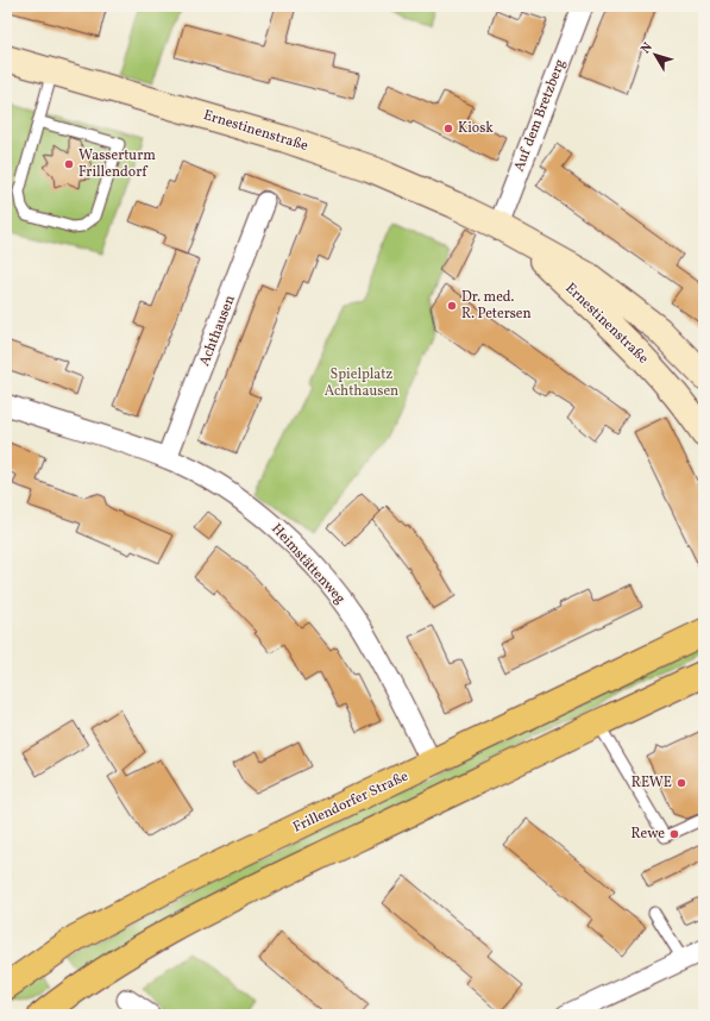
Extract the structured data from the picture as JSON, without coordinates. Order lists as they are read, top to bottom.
{
  "streets": {
    "main road": ["Ernestinenstraße", "Frillendorfer Straße"],
    "street": ["Auf dem Bretzberg", "Achthausen", "Heimstättenweg"]
  },
  "crossings": [
    ["Auf dem Bretzberg", "Ernestinenstraße"],
    ["Achthausen", "Heimstättenweg"],
    ["Heimstättenweg", "Frillendorfer Straße"]
  ],
  "parks": ["Spielplatz Achthausen"],
  "places": [
    "Kiosk",
    "Wasserturm Frillendorf",
    "Dr. med. R. Petersen",
    "REWE",
    "Rewe"
  ],
  "north": "top left"
}
